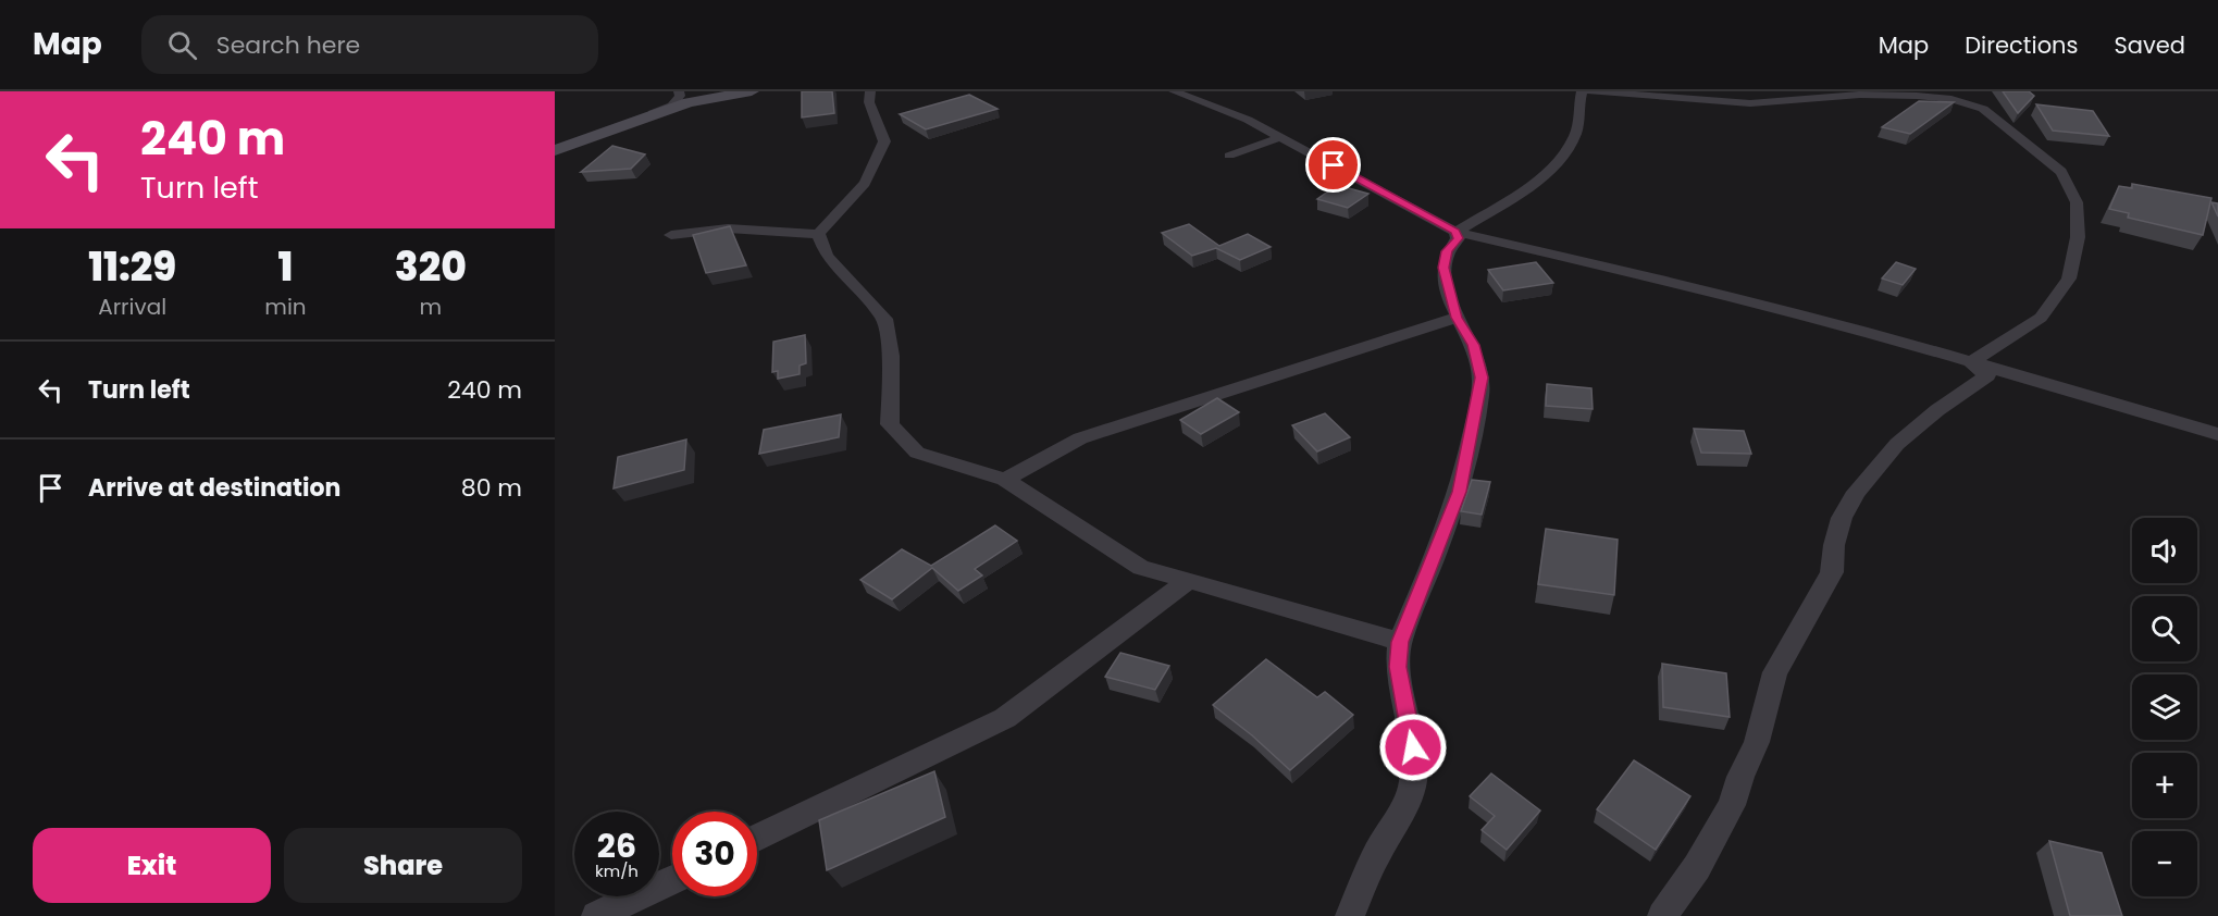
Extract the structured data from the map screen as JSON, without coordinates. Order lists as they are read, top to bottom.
{
  "page": {
    "header": "Map",
    "search": "Search here",
    "nav": ["Map", "Directions", "Saved"],
    "turn": ["240 m", "Turn left"],
    "eta": [
      "11:29",
      "Arrival",
      "1",
      "min",
      "320",
      "m"
    ],
    "list": [
      {
        "name": "Turn left",
        "value": "240 m"
      },
      {
        "name": "Arrive at destination",
        "value": "80 m"
      }
    ],
    "map_buttons": ["+", "−"],
    "speed": "26 km/h",
    "limit": "30",
    "buttons": ["Exit", "Share"]
  }
}
